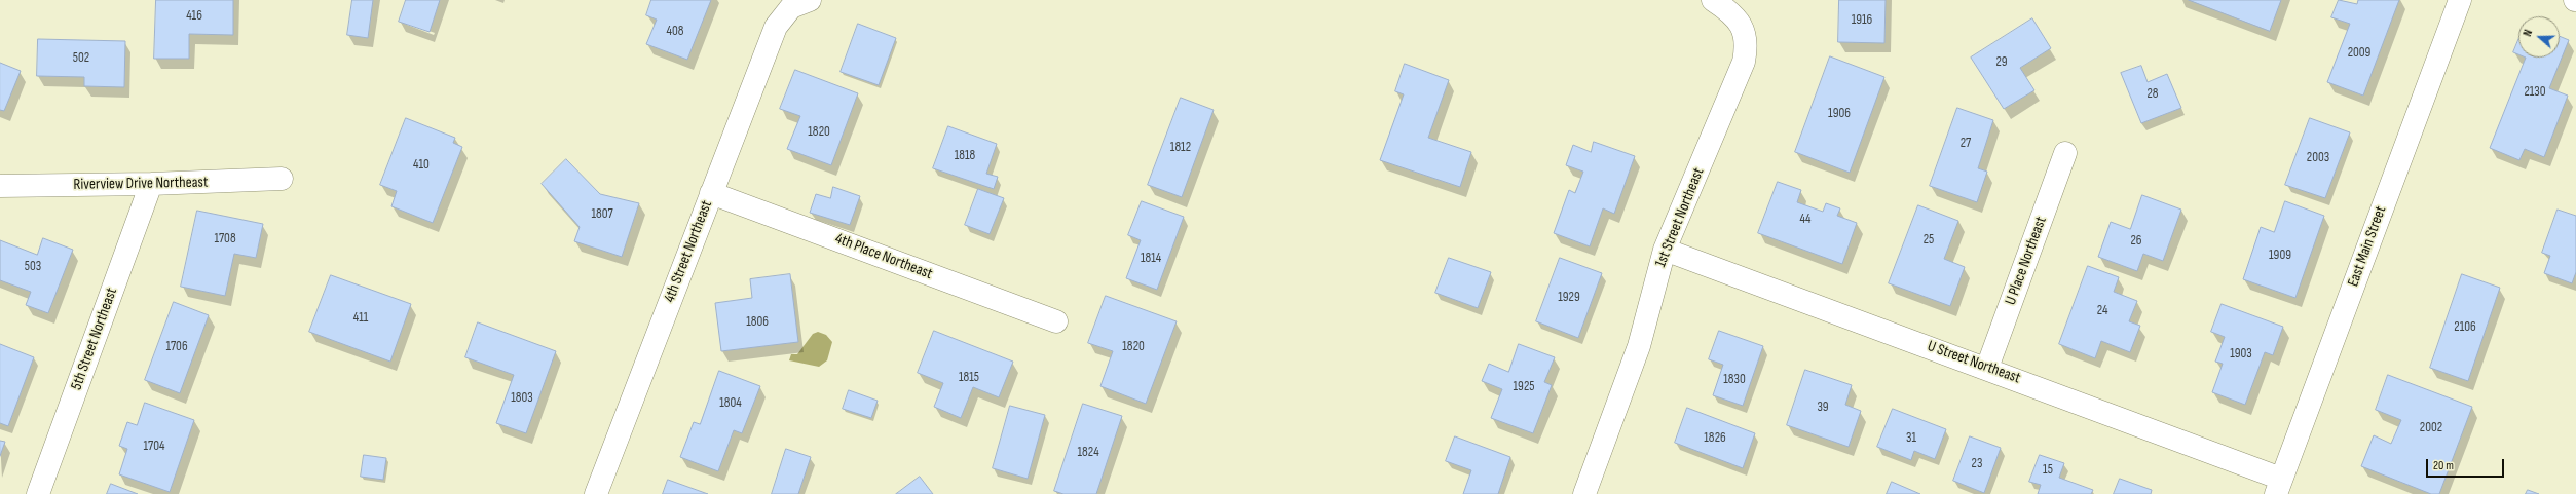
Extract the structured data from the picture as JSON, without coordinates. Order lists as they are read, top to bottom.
{
  "streets": {
    "street": [
      "Riverview Drive Northeast",
      "1st Street Northeast",
      "East Main Street",
      "4th Street Northeast",
      "4th Place Northeast",
      "U Place Northeast",
      "5th Street Northeast",
      "U Street Northeast"
    ]
  },
  "crossings": [
    ["Riverview Drive Northeast", "5th Street Northeast"],
    ["1st Street Northeast", "U Street Northeast"],
    ["East Main Street", "U Street Northeast"],
    ["4th Street Northeast", "4th Place Northeast"],
    ["U Place Northeast", "U Street Northeast"]
  ],
  "house_numbers": [
    "416",
    "1916",
    "408",
    "2009",
    "502",
    "29",
    "2130",
    "28",
    "1906",
    "1820",
    "27",
    "1812",
    "1818",
    "2003",
    "410",
    "1807",
    "44",
    "1708",
    "25",
    "26",
    "1909",
    "1814",
    "503",
    "1929",
    "24",
    "411",
    "1806",
    "2106",
    "1706",
    "1820",
    "1903",
    "1815",
    "1830",
    "1925",
    "1803",
    "1804",
    "39",
    "2002",
    "1826",
    "31",
    "1704",
    "1824",
    "23",
    "15"
  ],
  "scale_bar": "20 m",
  "north": "left"
}
